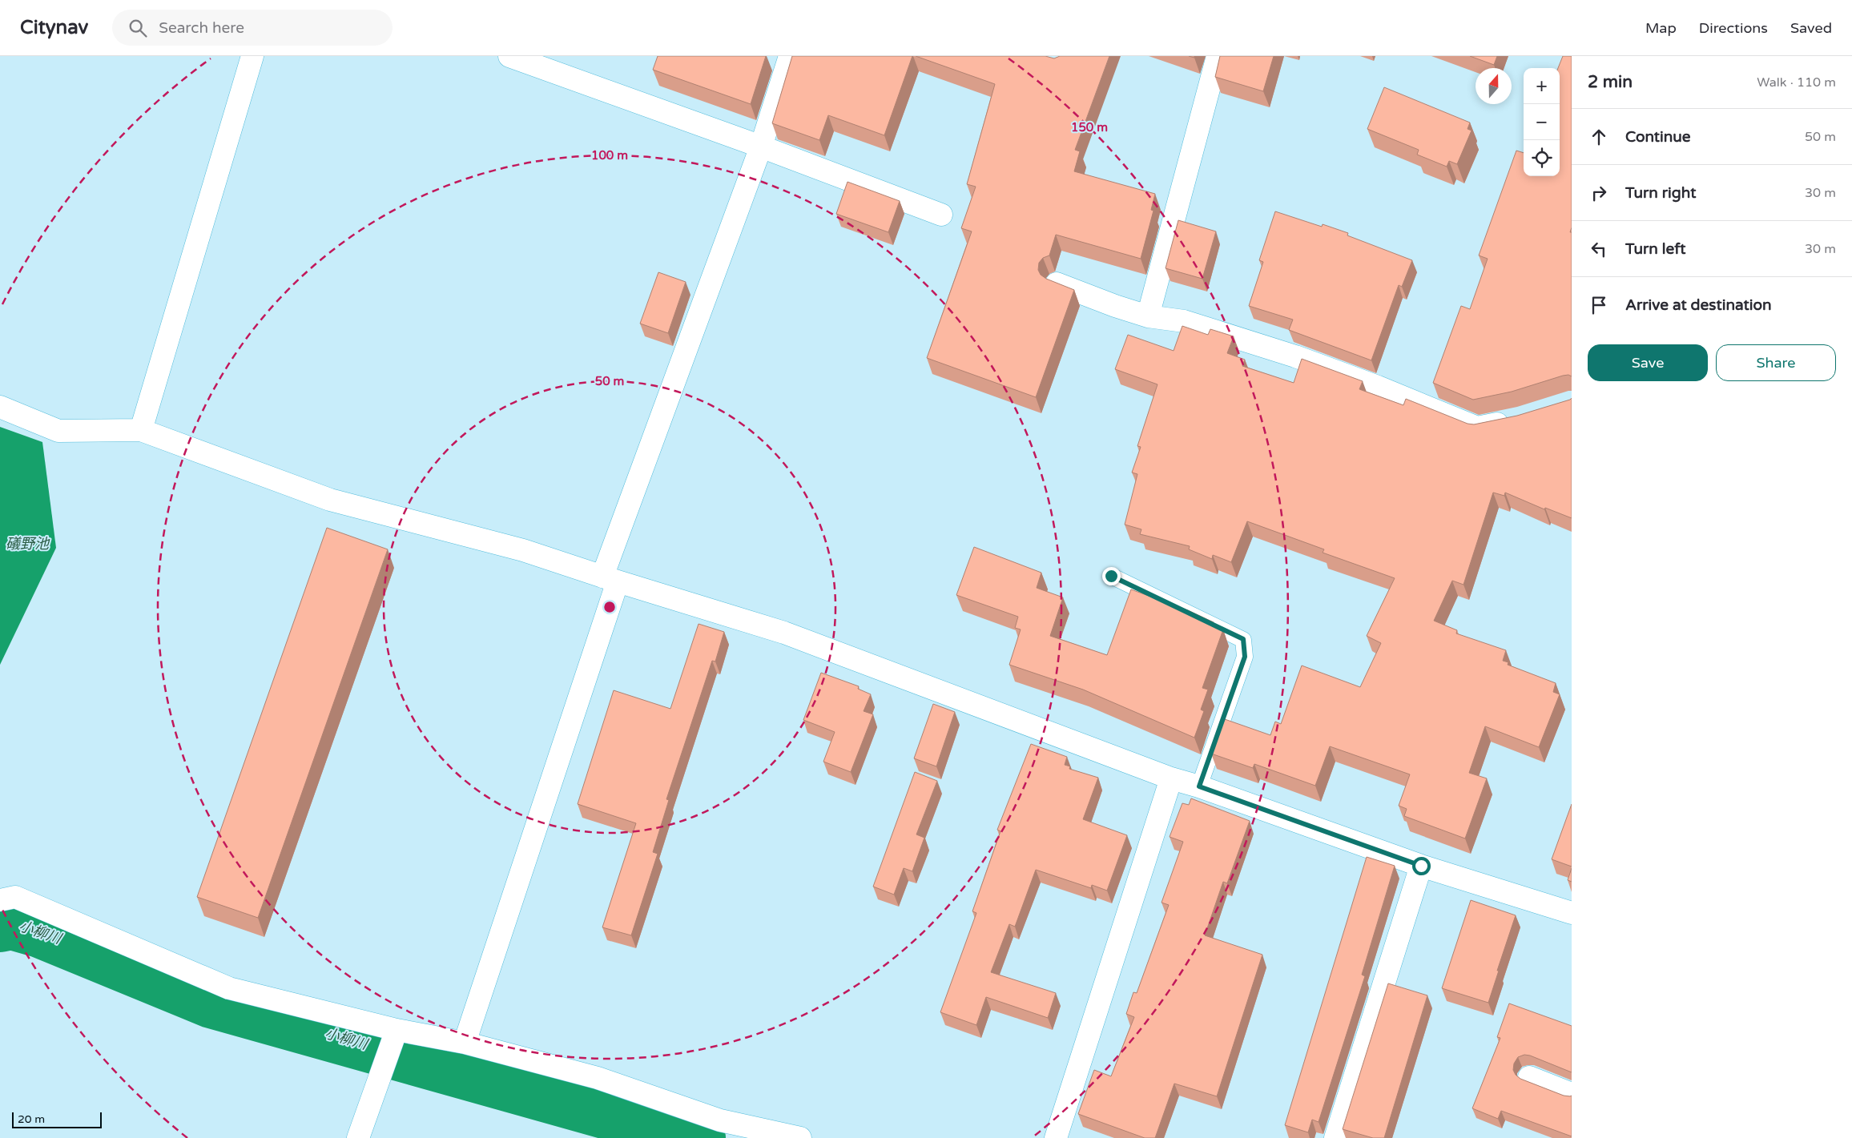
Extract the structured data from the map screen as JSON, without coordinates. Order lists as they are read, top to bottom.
{
  "water": ["礒野池", "小柳川"],
  "scale_bar": "20 m",
  "north": "top",
  "page": {
    "header": "Citynav",
    "search": "Search here",
    "nav": ["Map", "Directions", "Saved"],
    "heading": ["2 min", "Walk · 110 m"],
    "map_buttons": ["+", "−"],
    "list": [
      ["Continue", "50 m"],
      ["Turn right", "30 m"],
      ["Turn left", "30 m"],
      "Arrive at destination"
    ],
    "buttons": ["Save", "Share"],
    "scale": "20 m"
  },
  "rings": ["150 m", "100 m", "50 m"]
}
